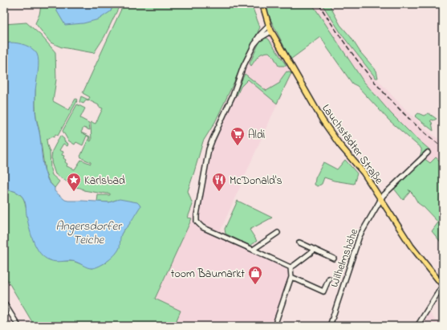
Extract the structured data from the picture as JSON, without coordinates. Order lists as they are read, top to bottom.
{
  "streets": {
    "main road": ["Lauchstädter Straße"],
    "street": ["Wilhelmshöhe"]
  },
  "crossings": [
    ["Lauchstädter Straße", "Wilhelmshöhe"]
  ],
  "water": ["Angersdorfer Teiche"],
  "places": {
    "supermarket": ["Aldi"],
    "place": ["Karlsbad"],
    "restaurant": ["McDonald's"],
    "shop": ["toom Baumarkt"]
  }
}
